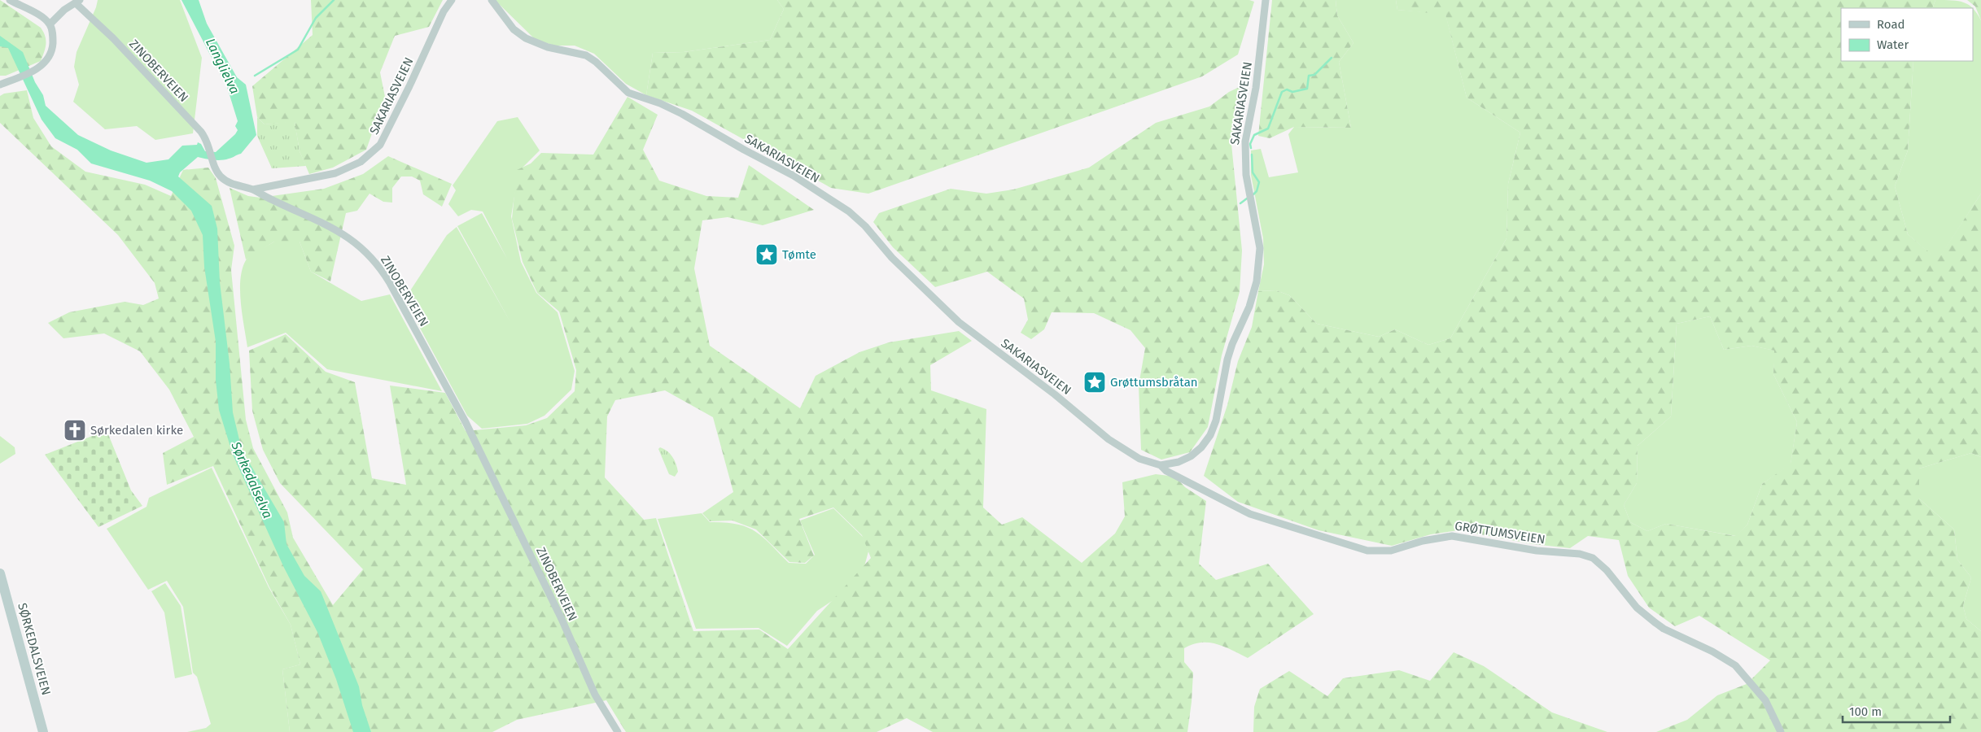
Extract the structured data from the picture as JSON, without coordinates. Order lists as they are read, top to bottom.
{
  "streets": {
    "street": [
      "ZINOBERVEIEN",
      "SAKARIASVEIEN",
      "GRØTTUMSVEIEN",
      "SØRKEDALSVEIEN"
    ]
  },
  "crossings": [
    ["ZINOBERVEIEN", "SAKARIASVEIEN"],
    ["SAKARIASVEIEN", "GRØTTUMSVEIEN"]
  ],
  "water": ["Langlielva", "Sørkedalselva"],
  "places": {
    "place": ["Tømte", "Grøttumsbråtan"],
    "church": ["Sørkedalen kirke"]
  },
  "legend": ["Road", "Water"],
  "scale_bar": "100 m"
}
